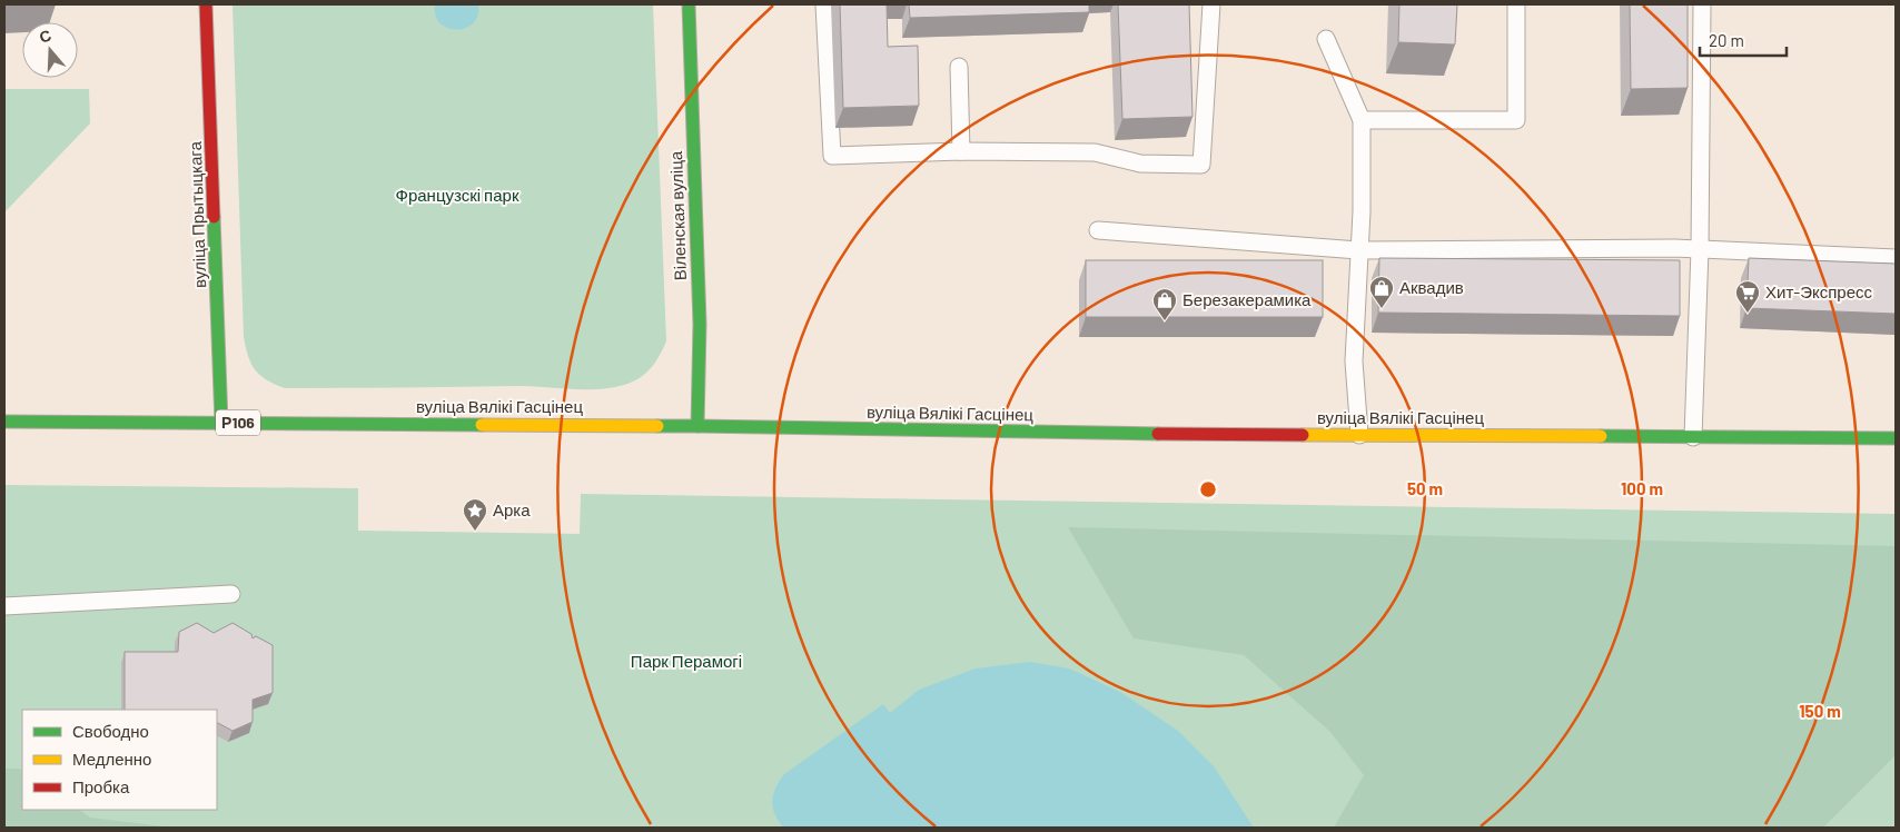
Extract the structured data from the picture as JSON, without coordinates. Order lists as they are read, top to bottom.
{
  "streets": {
    "main road": [
      "вуліца Прытыцкага",
      "Віленская вуліца",
      "вуліца Вялікі Гасцінец",
      "Р106"
    ]
  },
  "crossings": [
    ["вуліца Прытыцкага", "вуліца Вялікі Гасцінец"],
    ["Віленская вуліца", "вуліца Вялікі Гасцінец"]
  ],
  "parks": ["Французскі парк", "Парк Перамогі"],
  "places": {
    "shop": ["Аквадив", "Березакерамика"],
    "supermarket": ["Хит-Экспресс"],
    "place": ["Арка"]
  },
  "legend": ["Свободно", "Медленно", "Пробка"],
  "scale_bar": "20 m",
  "north": "top",
  "rings": ["50 m", "100 m", "150 m"]
}
